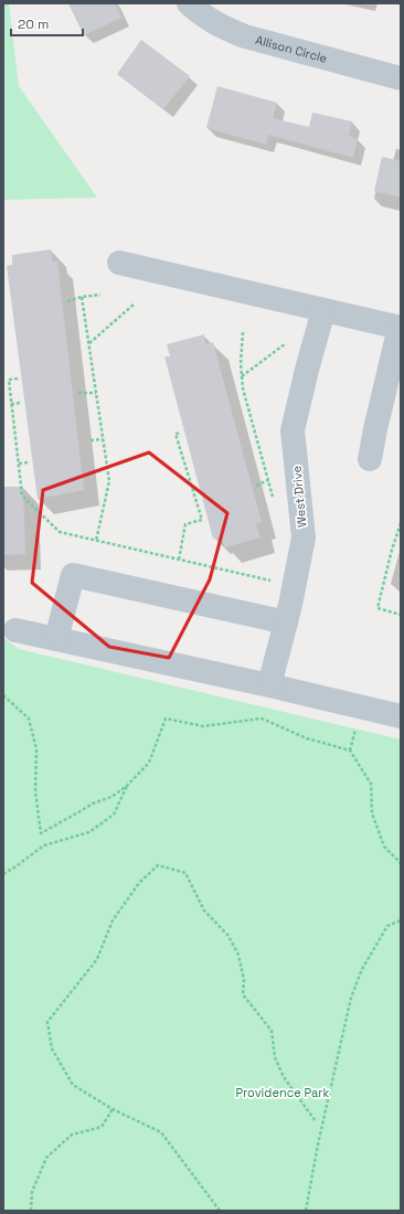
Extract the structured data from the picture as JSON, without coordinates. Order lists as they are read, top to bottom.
{
  "streets": {
    "street": ["Allison Circle", "West Drive"]
  },
  "parks": ["Providence Park"],
  "scale_bar": "20 m"
}
